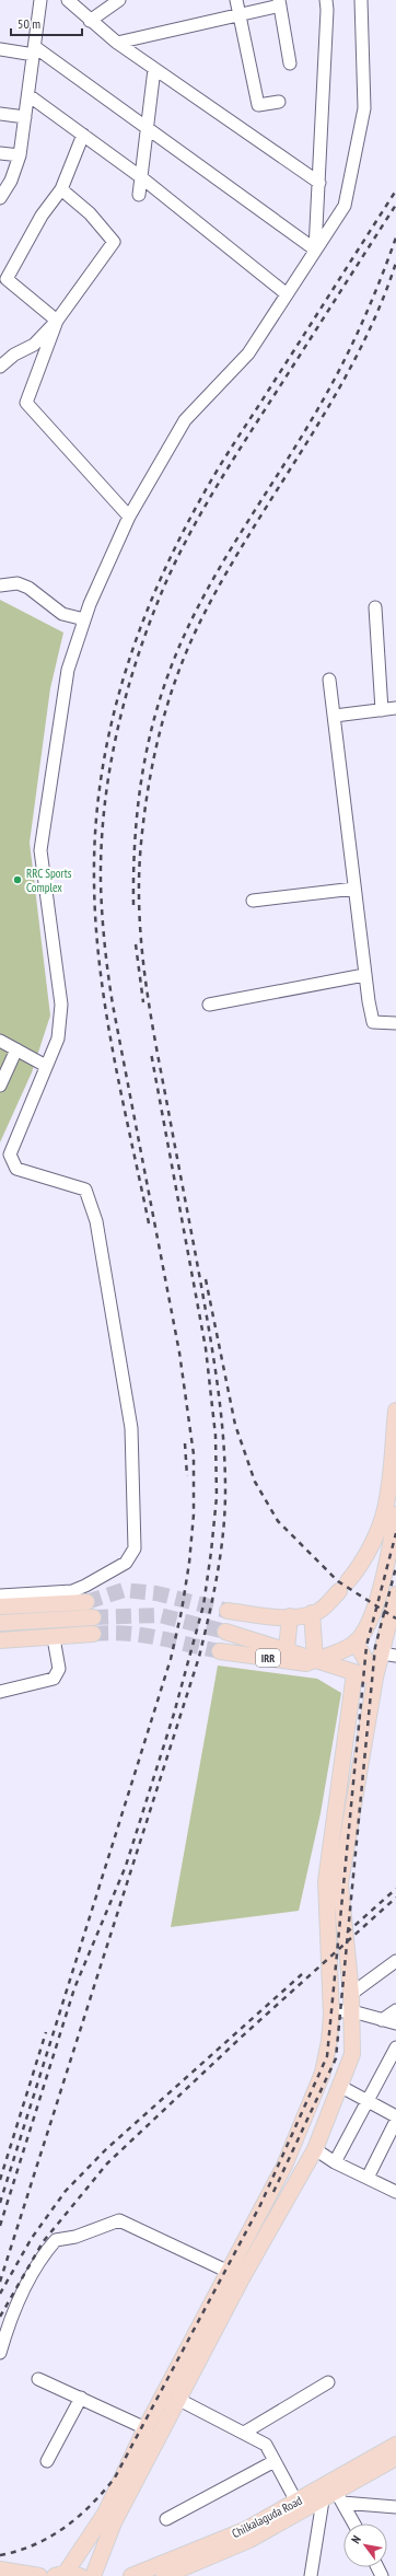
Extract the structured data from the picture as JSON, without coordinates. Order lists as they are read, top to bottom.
{
  "streets": {
    "main road": ["IRR", "Chilkalaguda Road"]
  },
  "places": ["RRC Sports Complex"],
  "scale_bar": "50 m",
  "north": "top left"
}
